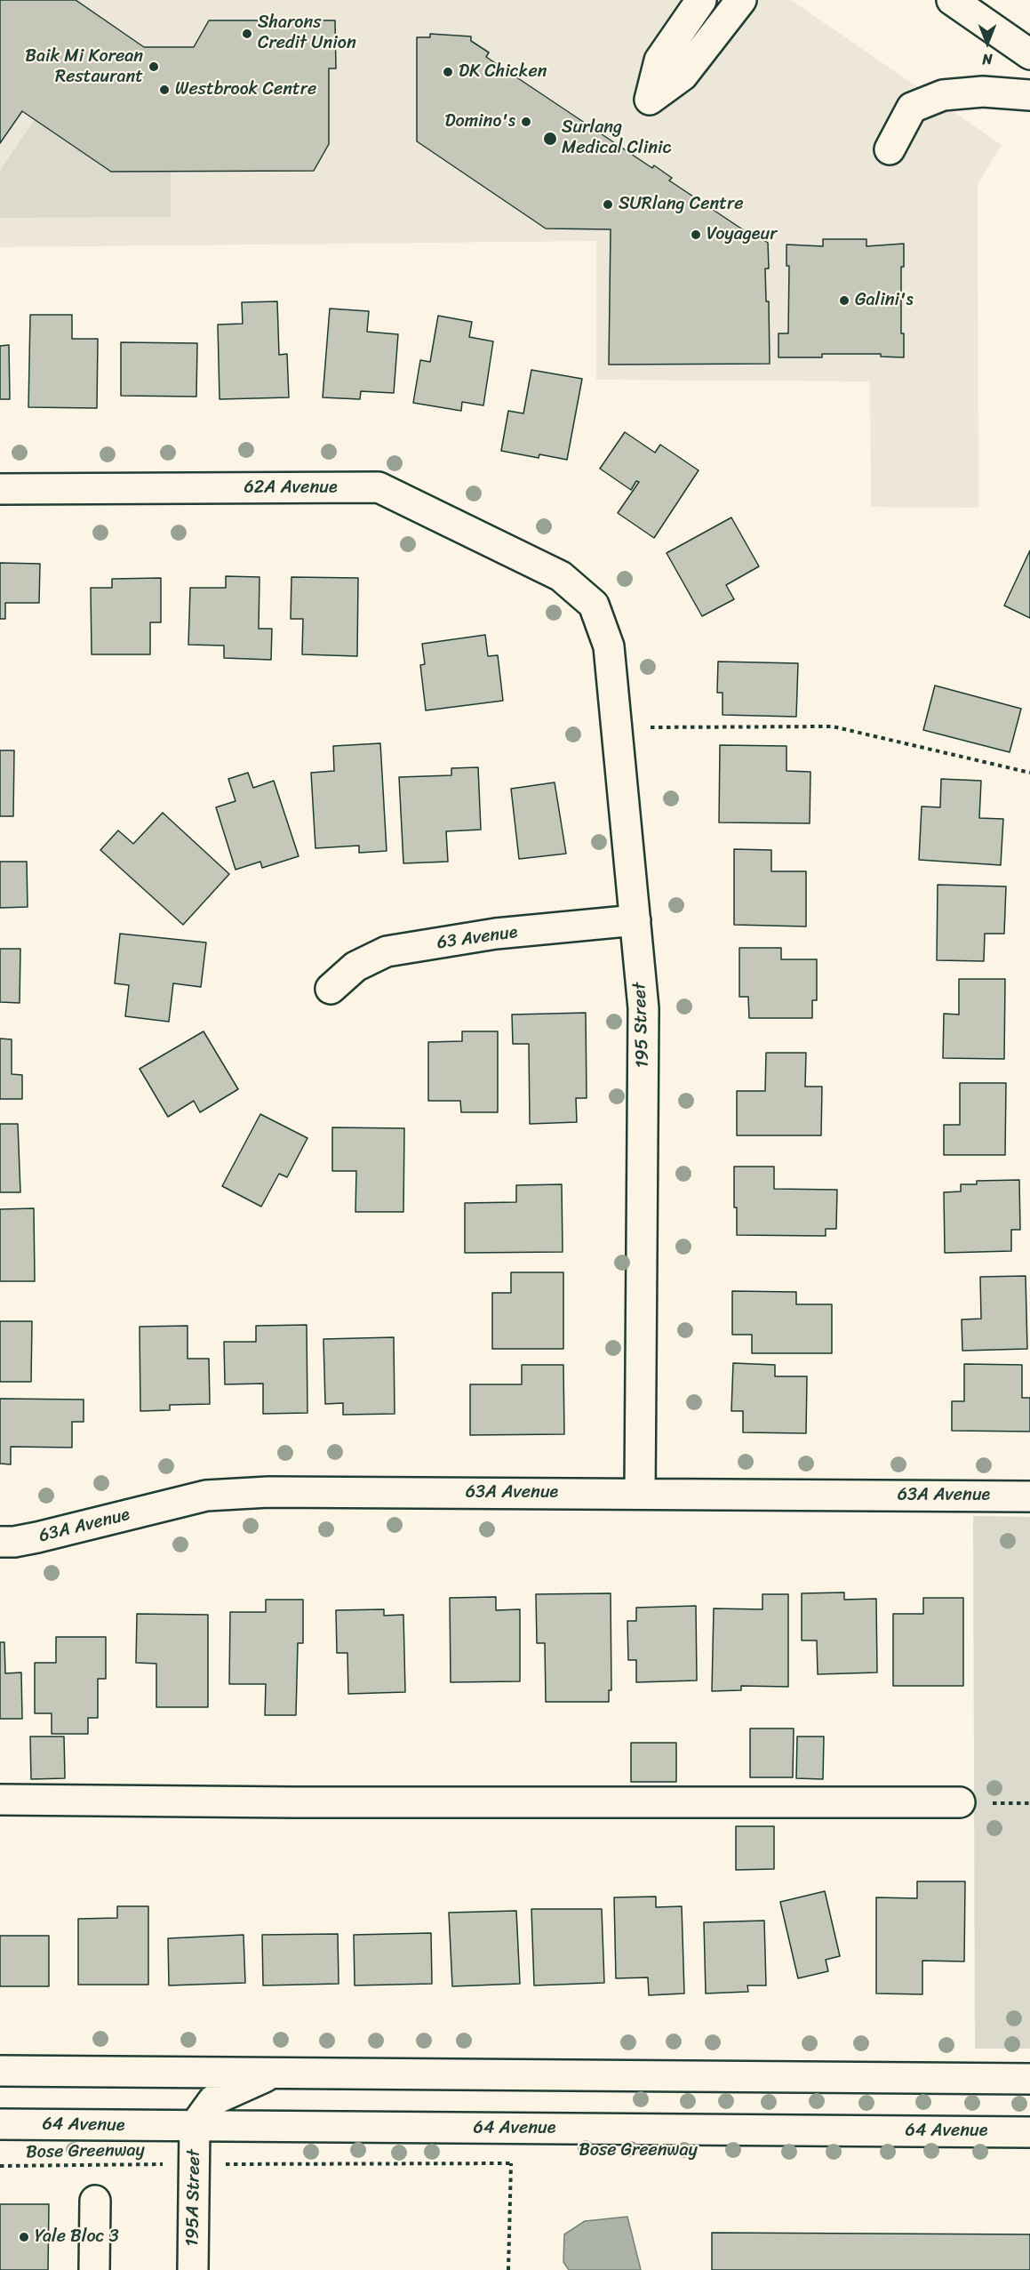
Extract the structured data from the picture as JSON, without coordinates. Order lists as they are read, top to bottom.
{
  "streets": {
    "street": [
      "62A Avenue",
      "63 Avenue",
      "195 Street",
      "63A Avenue",
      "64 Avenue",
      "195A Street"
    ],
    "path": ["Bose Greenway"]
  },
  "crossings": [
    ["62A Avenue", "195 Street"],
    ["63 Avenue", "195 Street"],
    ["195 Street", "63A Avenue"],
    ["64 Avenue", "195A Street"]
  ],
  "places": [
    "Sharons Credit Union",
    "Baik Mi Korean Restaurant",
    "DK Chicken",
    "Westbrook Centre",
    "Domino's",
    "Surlang Medical Clinic",
    "SURlang Centre",
    "Voyageur",
    "Galini's",
    "Yale Bloc 3"
  ],
  "north": "bottom"
}
